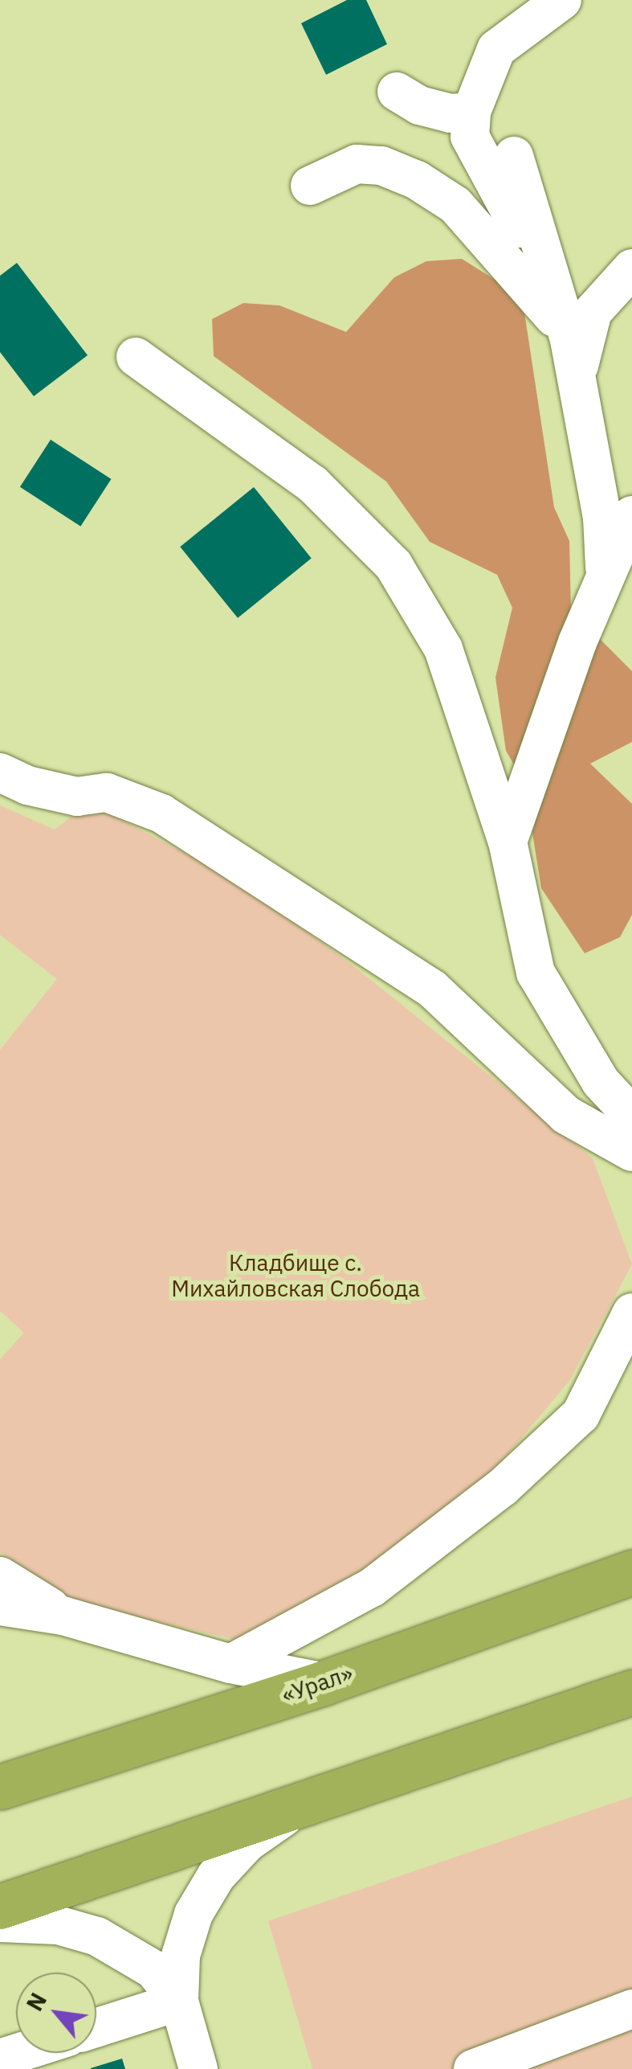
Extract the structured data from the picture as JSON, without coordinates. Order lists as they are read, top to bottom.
{
  "streets": {
    "highway": ["«Урал»"]
  },
  "parks": ["Кладбище с. Михайловская Слобода"],
  "north": "top left"
}
